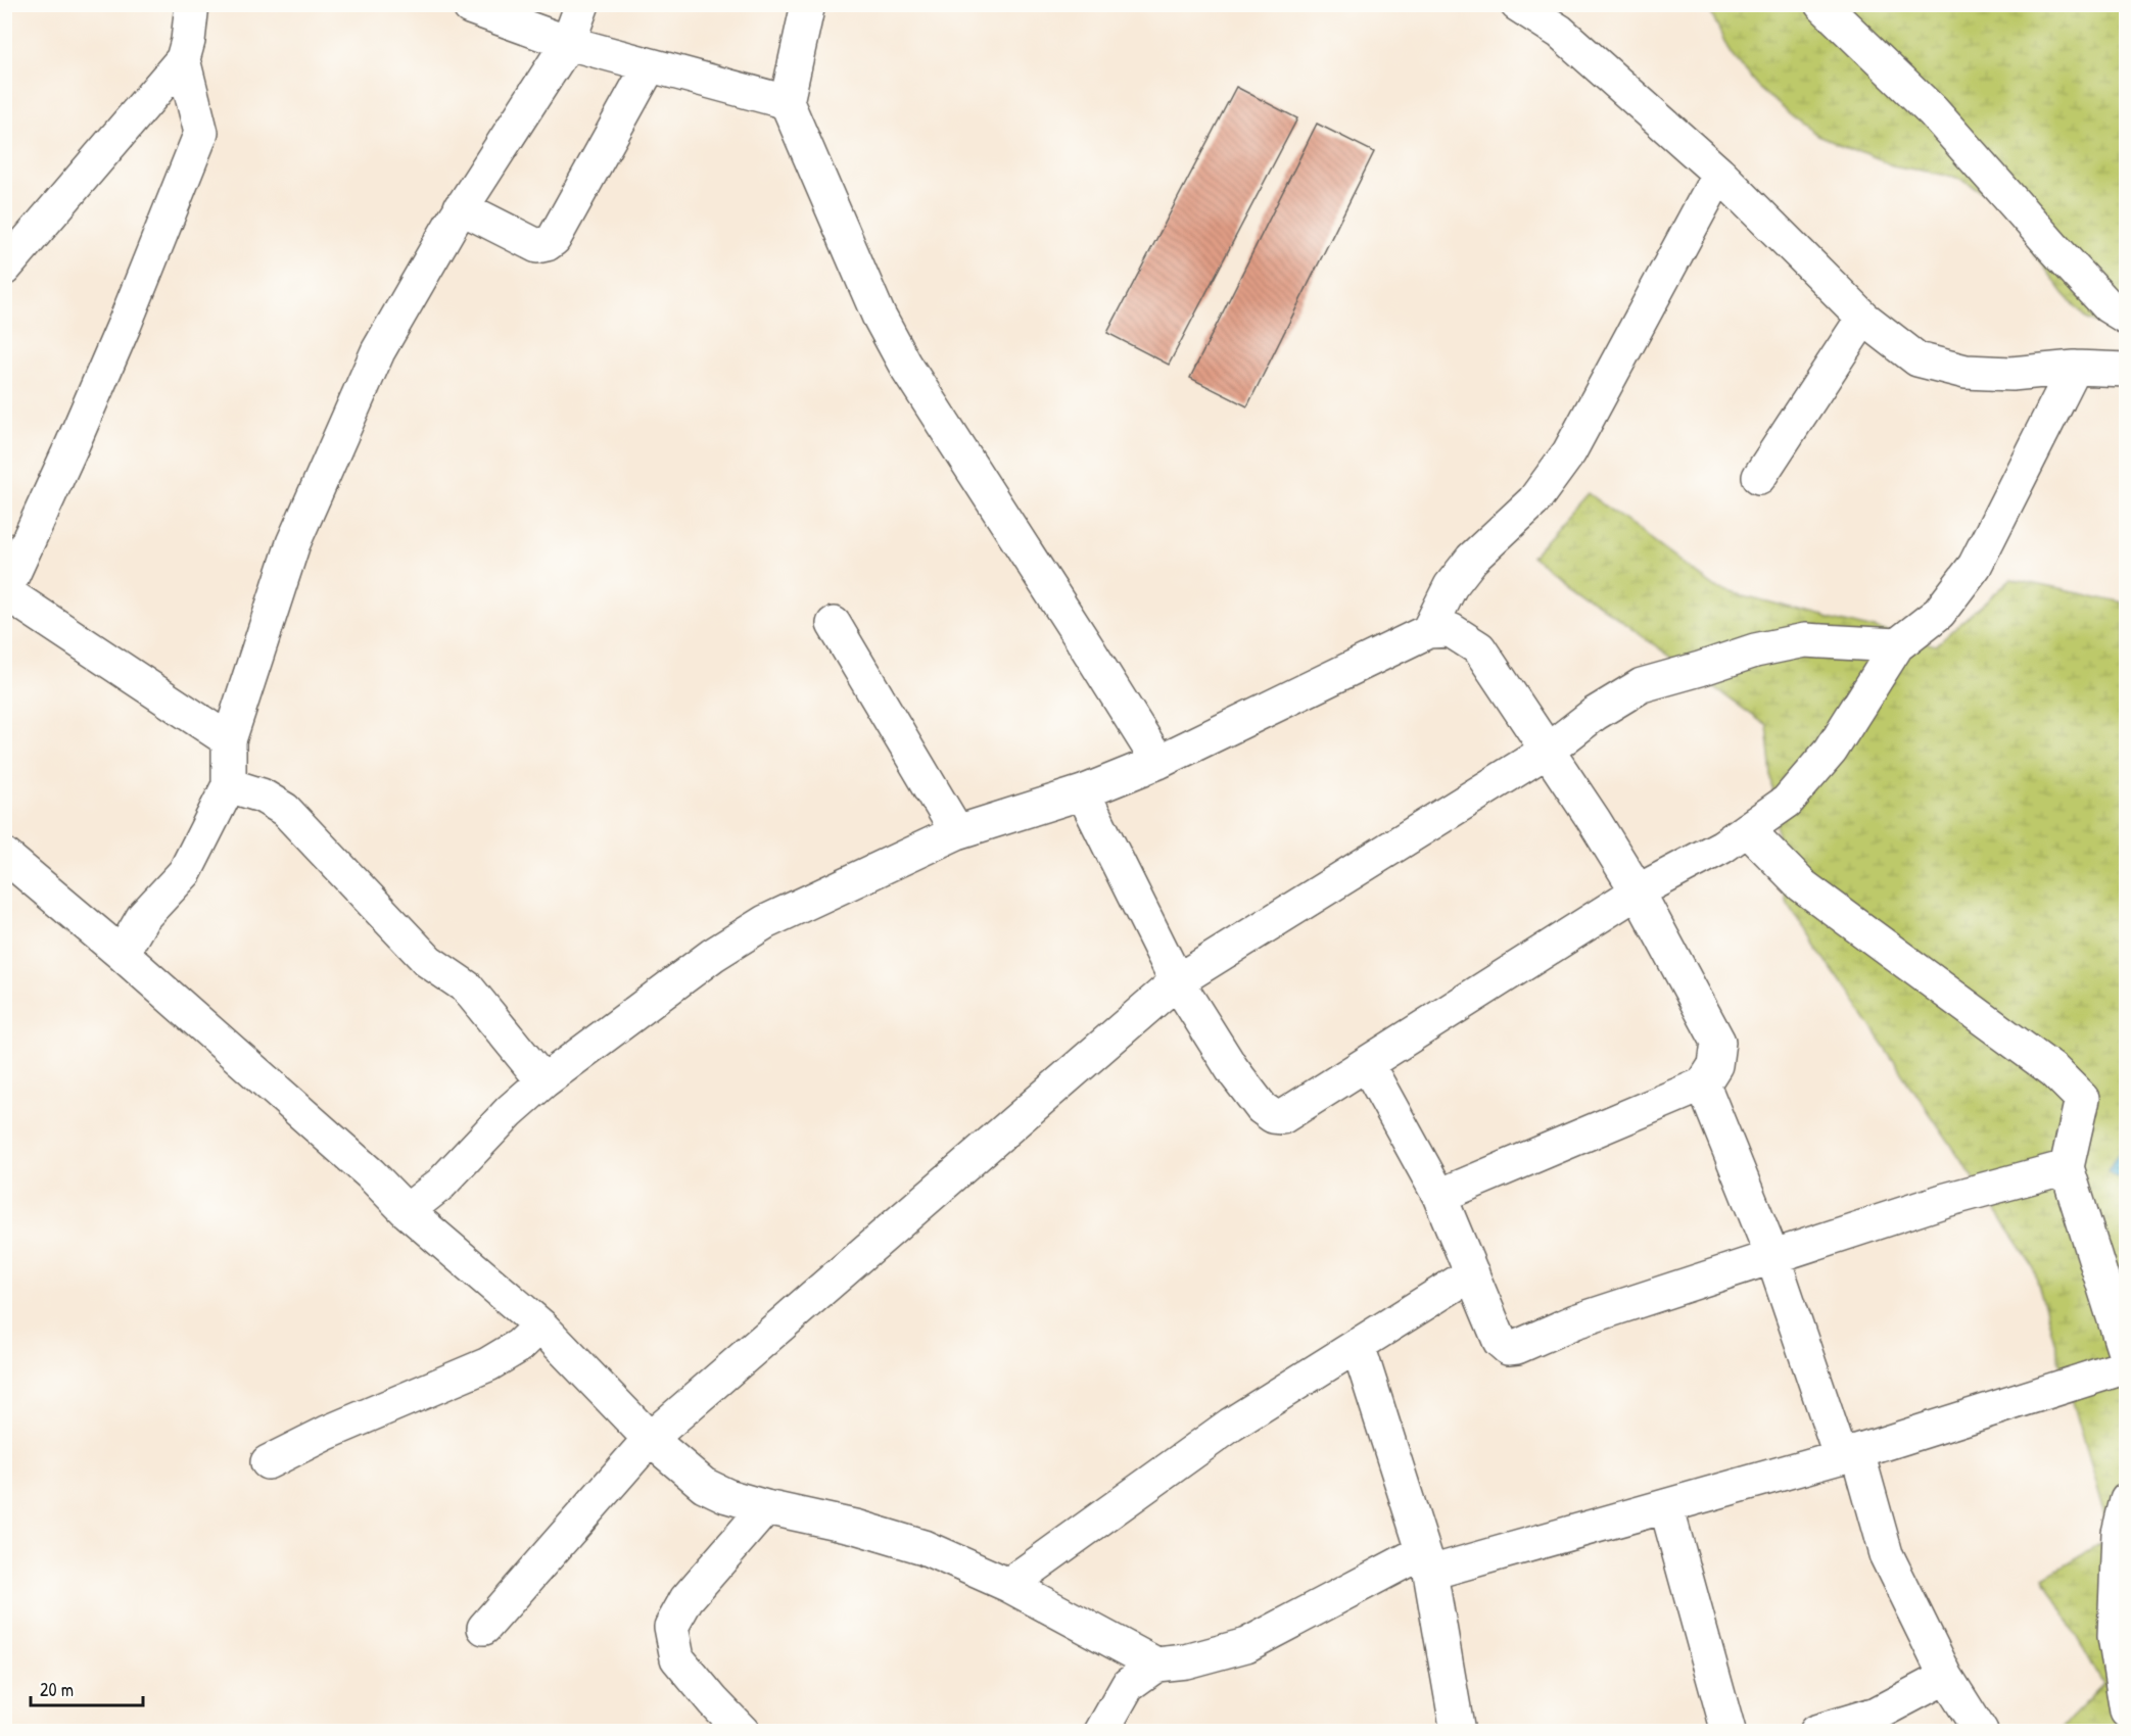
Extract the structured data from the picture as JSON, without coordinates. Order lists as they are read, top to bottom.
{
  "scale_bar": "20 m"
}
